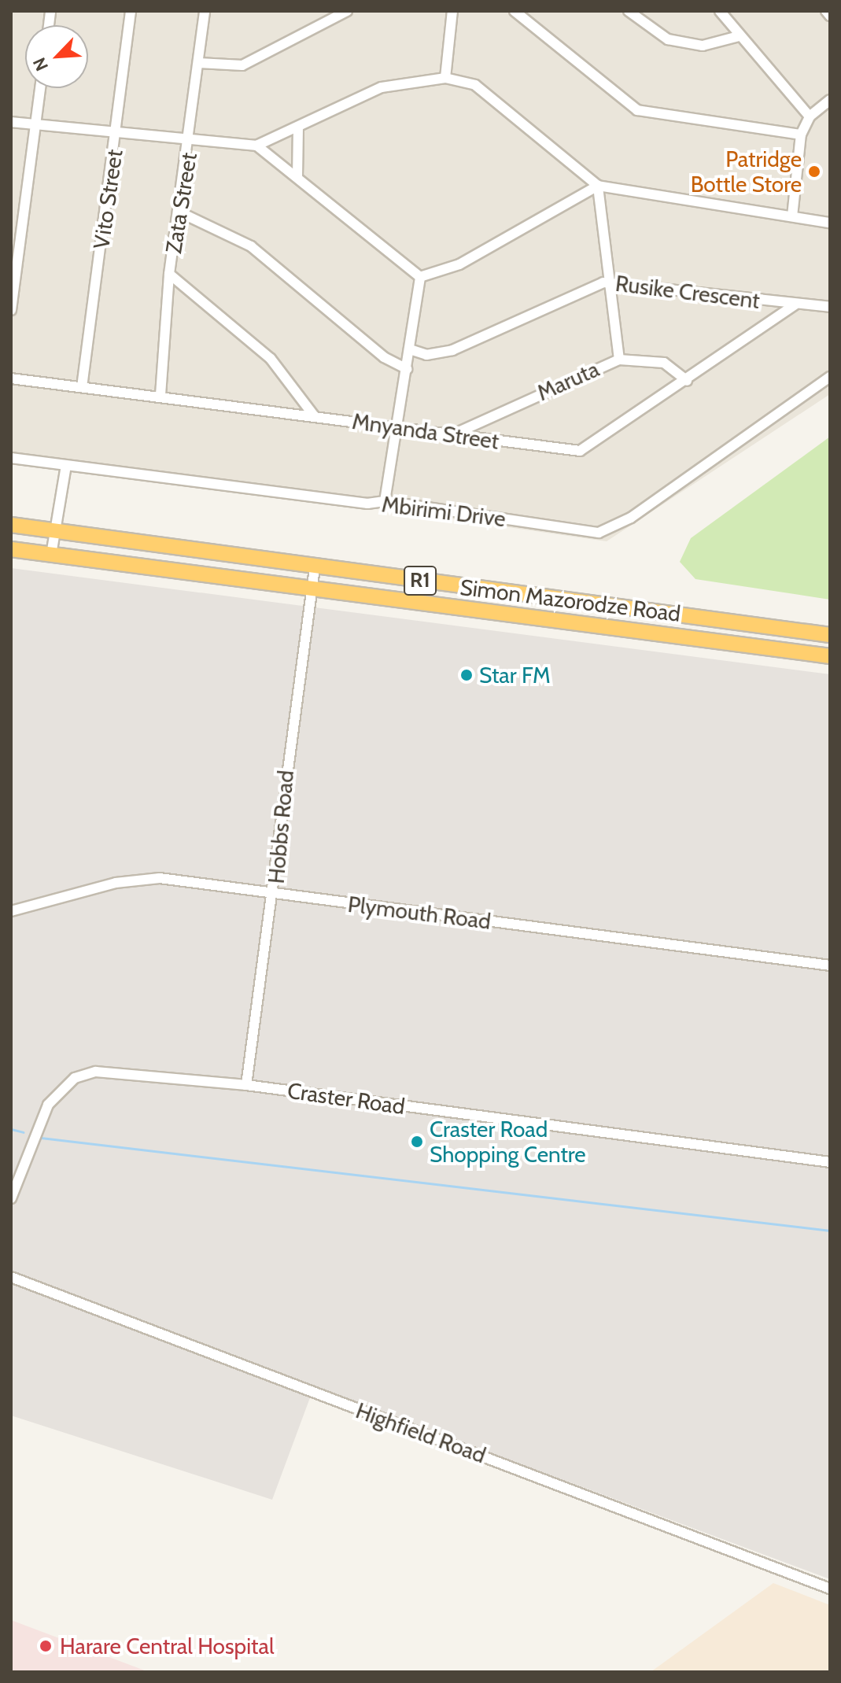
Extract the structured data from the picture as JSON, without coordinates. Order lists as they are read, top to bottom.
{
  "streets": {
    "highway": ["R1", "Simon Mazorodze Road"],
    "street": [
      "Vito Street",
      "Zata Street",
      "Rusike Crescent",
      "Maruta",
      "Mnyanda Street",
      "Mbirimi Drive",
      "Hobbs Road",
      "Plymouth Road",
      "Craster Road",
      "Highfield Road"
    ]
  },
  "crossings": [
    ["Vito Street", "Mnyanda Street"],
    ["Zata Street", "Mnyanda Street"],
    ["Rusike Crescent", "Mnyanda Street"],
    ["Maruta", "Mnyanda Street"],
    ["Simon Mazorodze Road", "Hobbs Road"],
    ["Hobbs Road", "Plymouth Road"],
    ["Hobbs Road", "Craster Road"]
  ],
  "places": [
    "Patridge Bottle Store",
    "Star FM",
    "Craster Road Shopping Centre",
    "Harare Central Hospital"
  ],
  "north": "bottom left"
}
